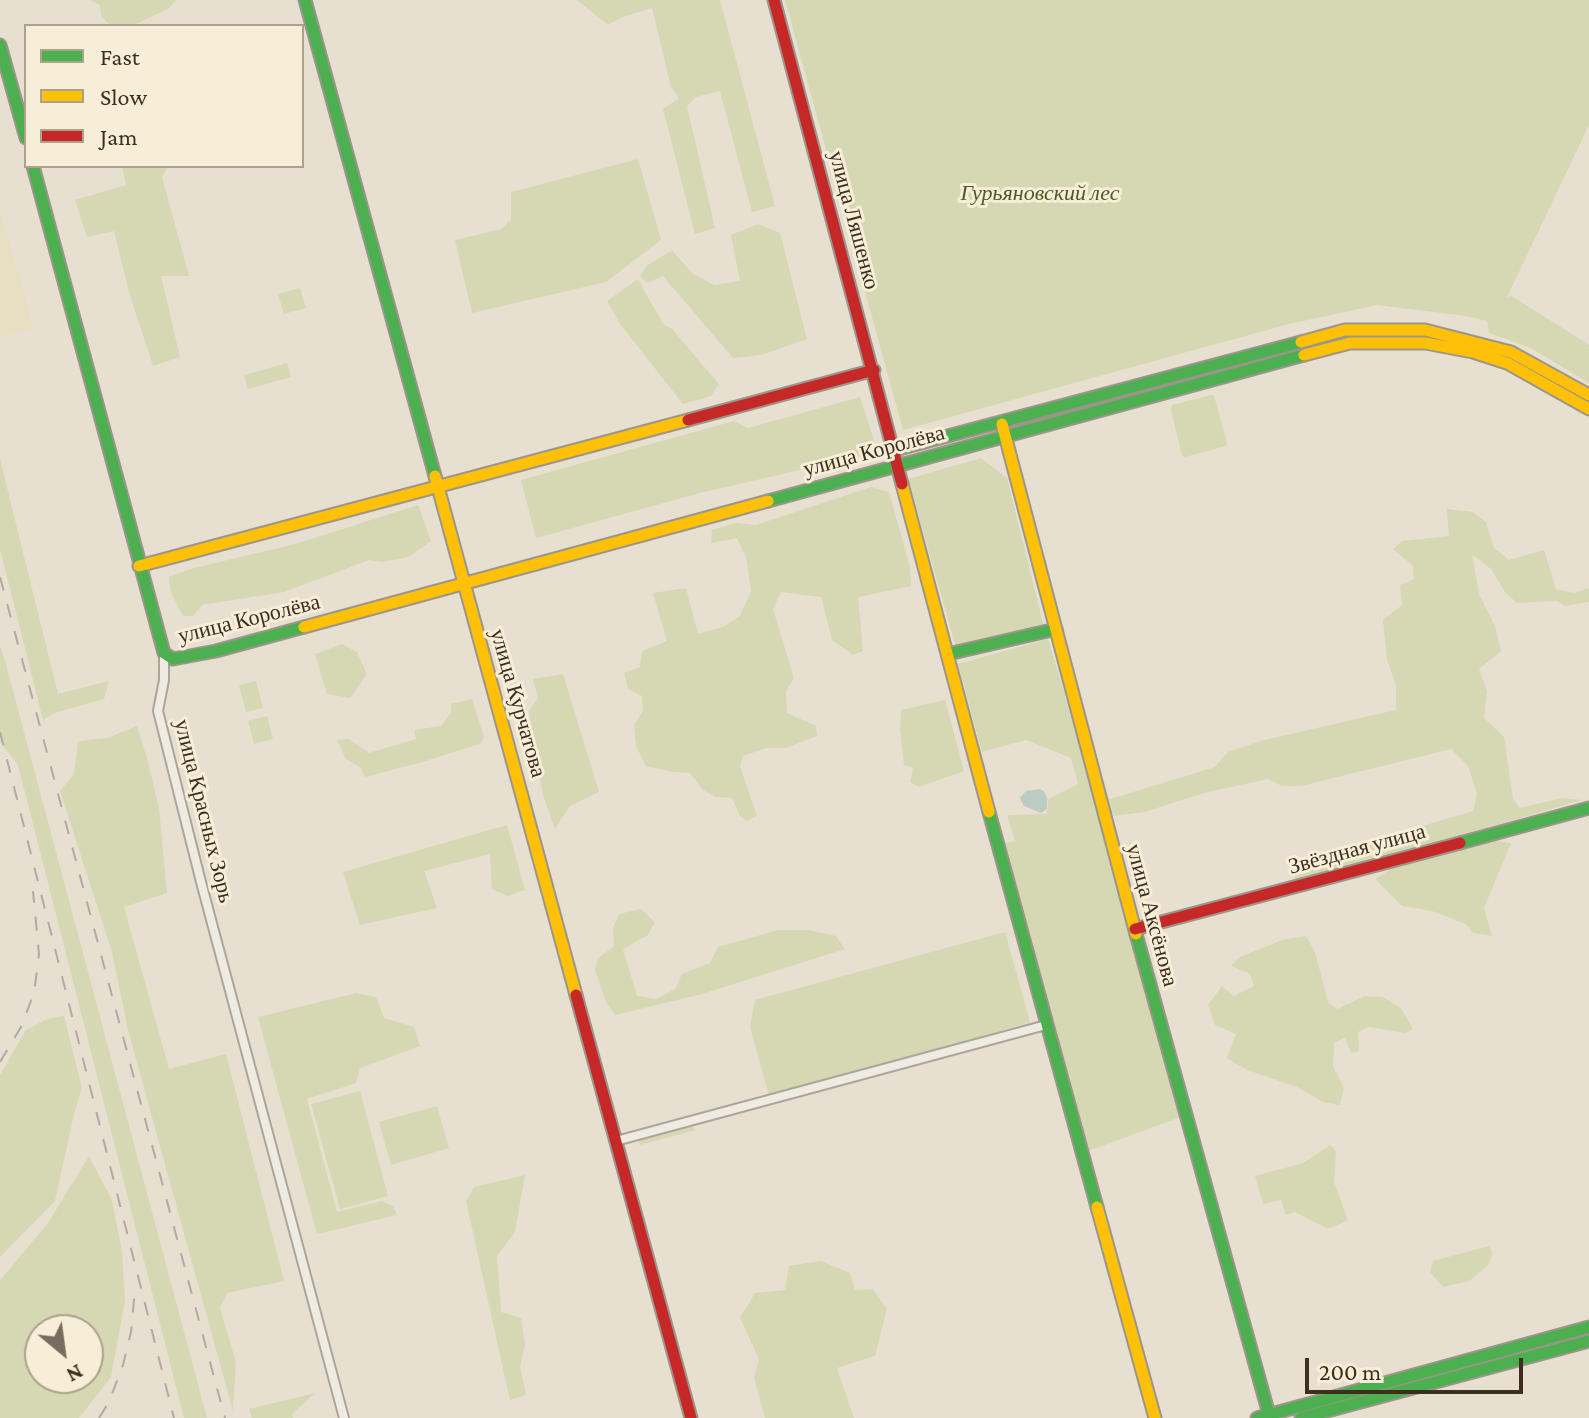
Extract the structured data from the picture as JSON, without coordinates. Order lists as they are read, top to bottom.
{
  "streets": {
    "main road": [
      "улица Ляшенко",
      "улица Королёва",
      "улица Курчатова",
      "улица Красных Зорь",
      "Звёздная улица",
      "улица Аксёнова"
    ]
  },
  "crossings": [
    ["улица Ляшенко", "улица Королёва"],
    ["улица Королёва", "улица Курчатова"],
    ["улица Королёва", "улица Красных Зорь"],
    ["улица Королёва", "улица Аксёнова"],
    ["Звёздная улица", "улица Аксёнова"]
  ],
  "parks": ["Гурьяновский лес"],
  "legend": ["Fast", "Slow", "Jam"],
  "scale_bar": "200 m",
  "north": "bottom right"
}
